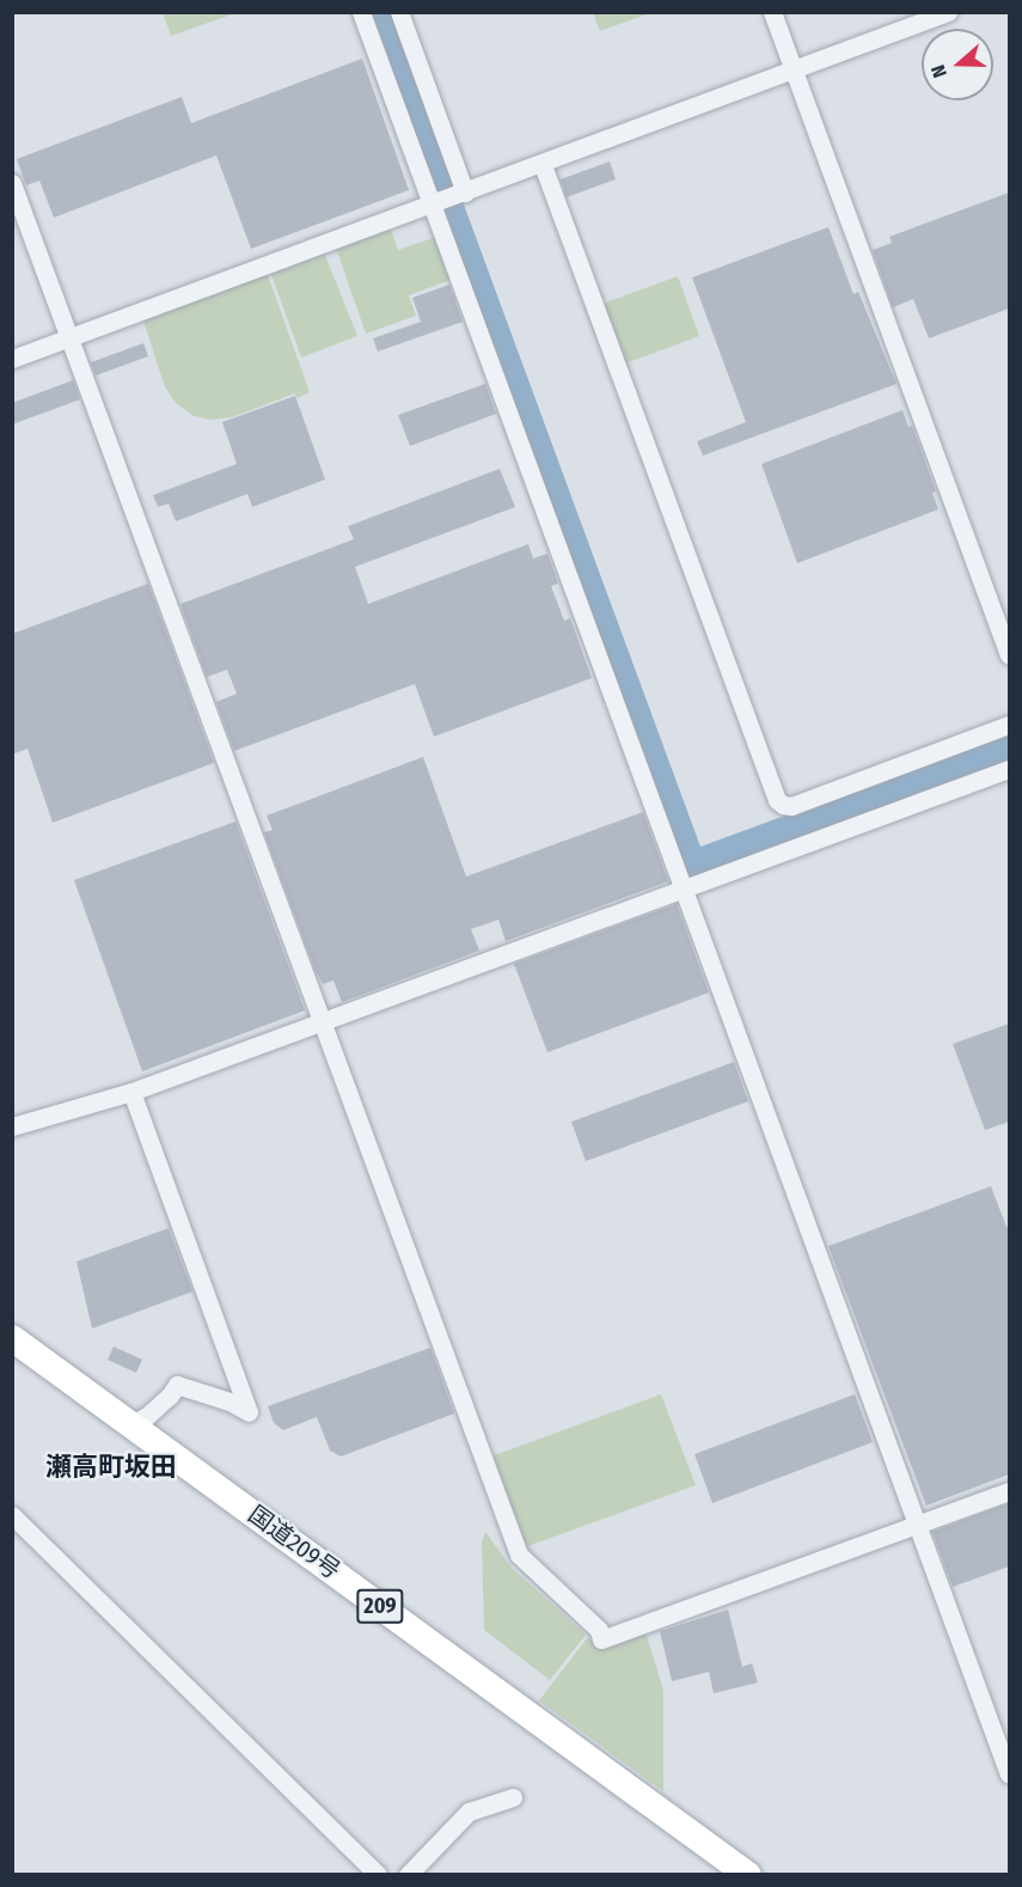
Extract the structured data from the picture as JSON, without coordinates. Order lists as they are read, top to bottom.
{
  "streets": {
    "highway": ["国道209号", "209"]
  },
  "districts": ["瀬高町坂田"],
  "north": "left"
}
